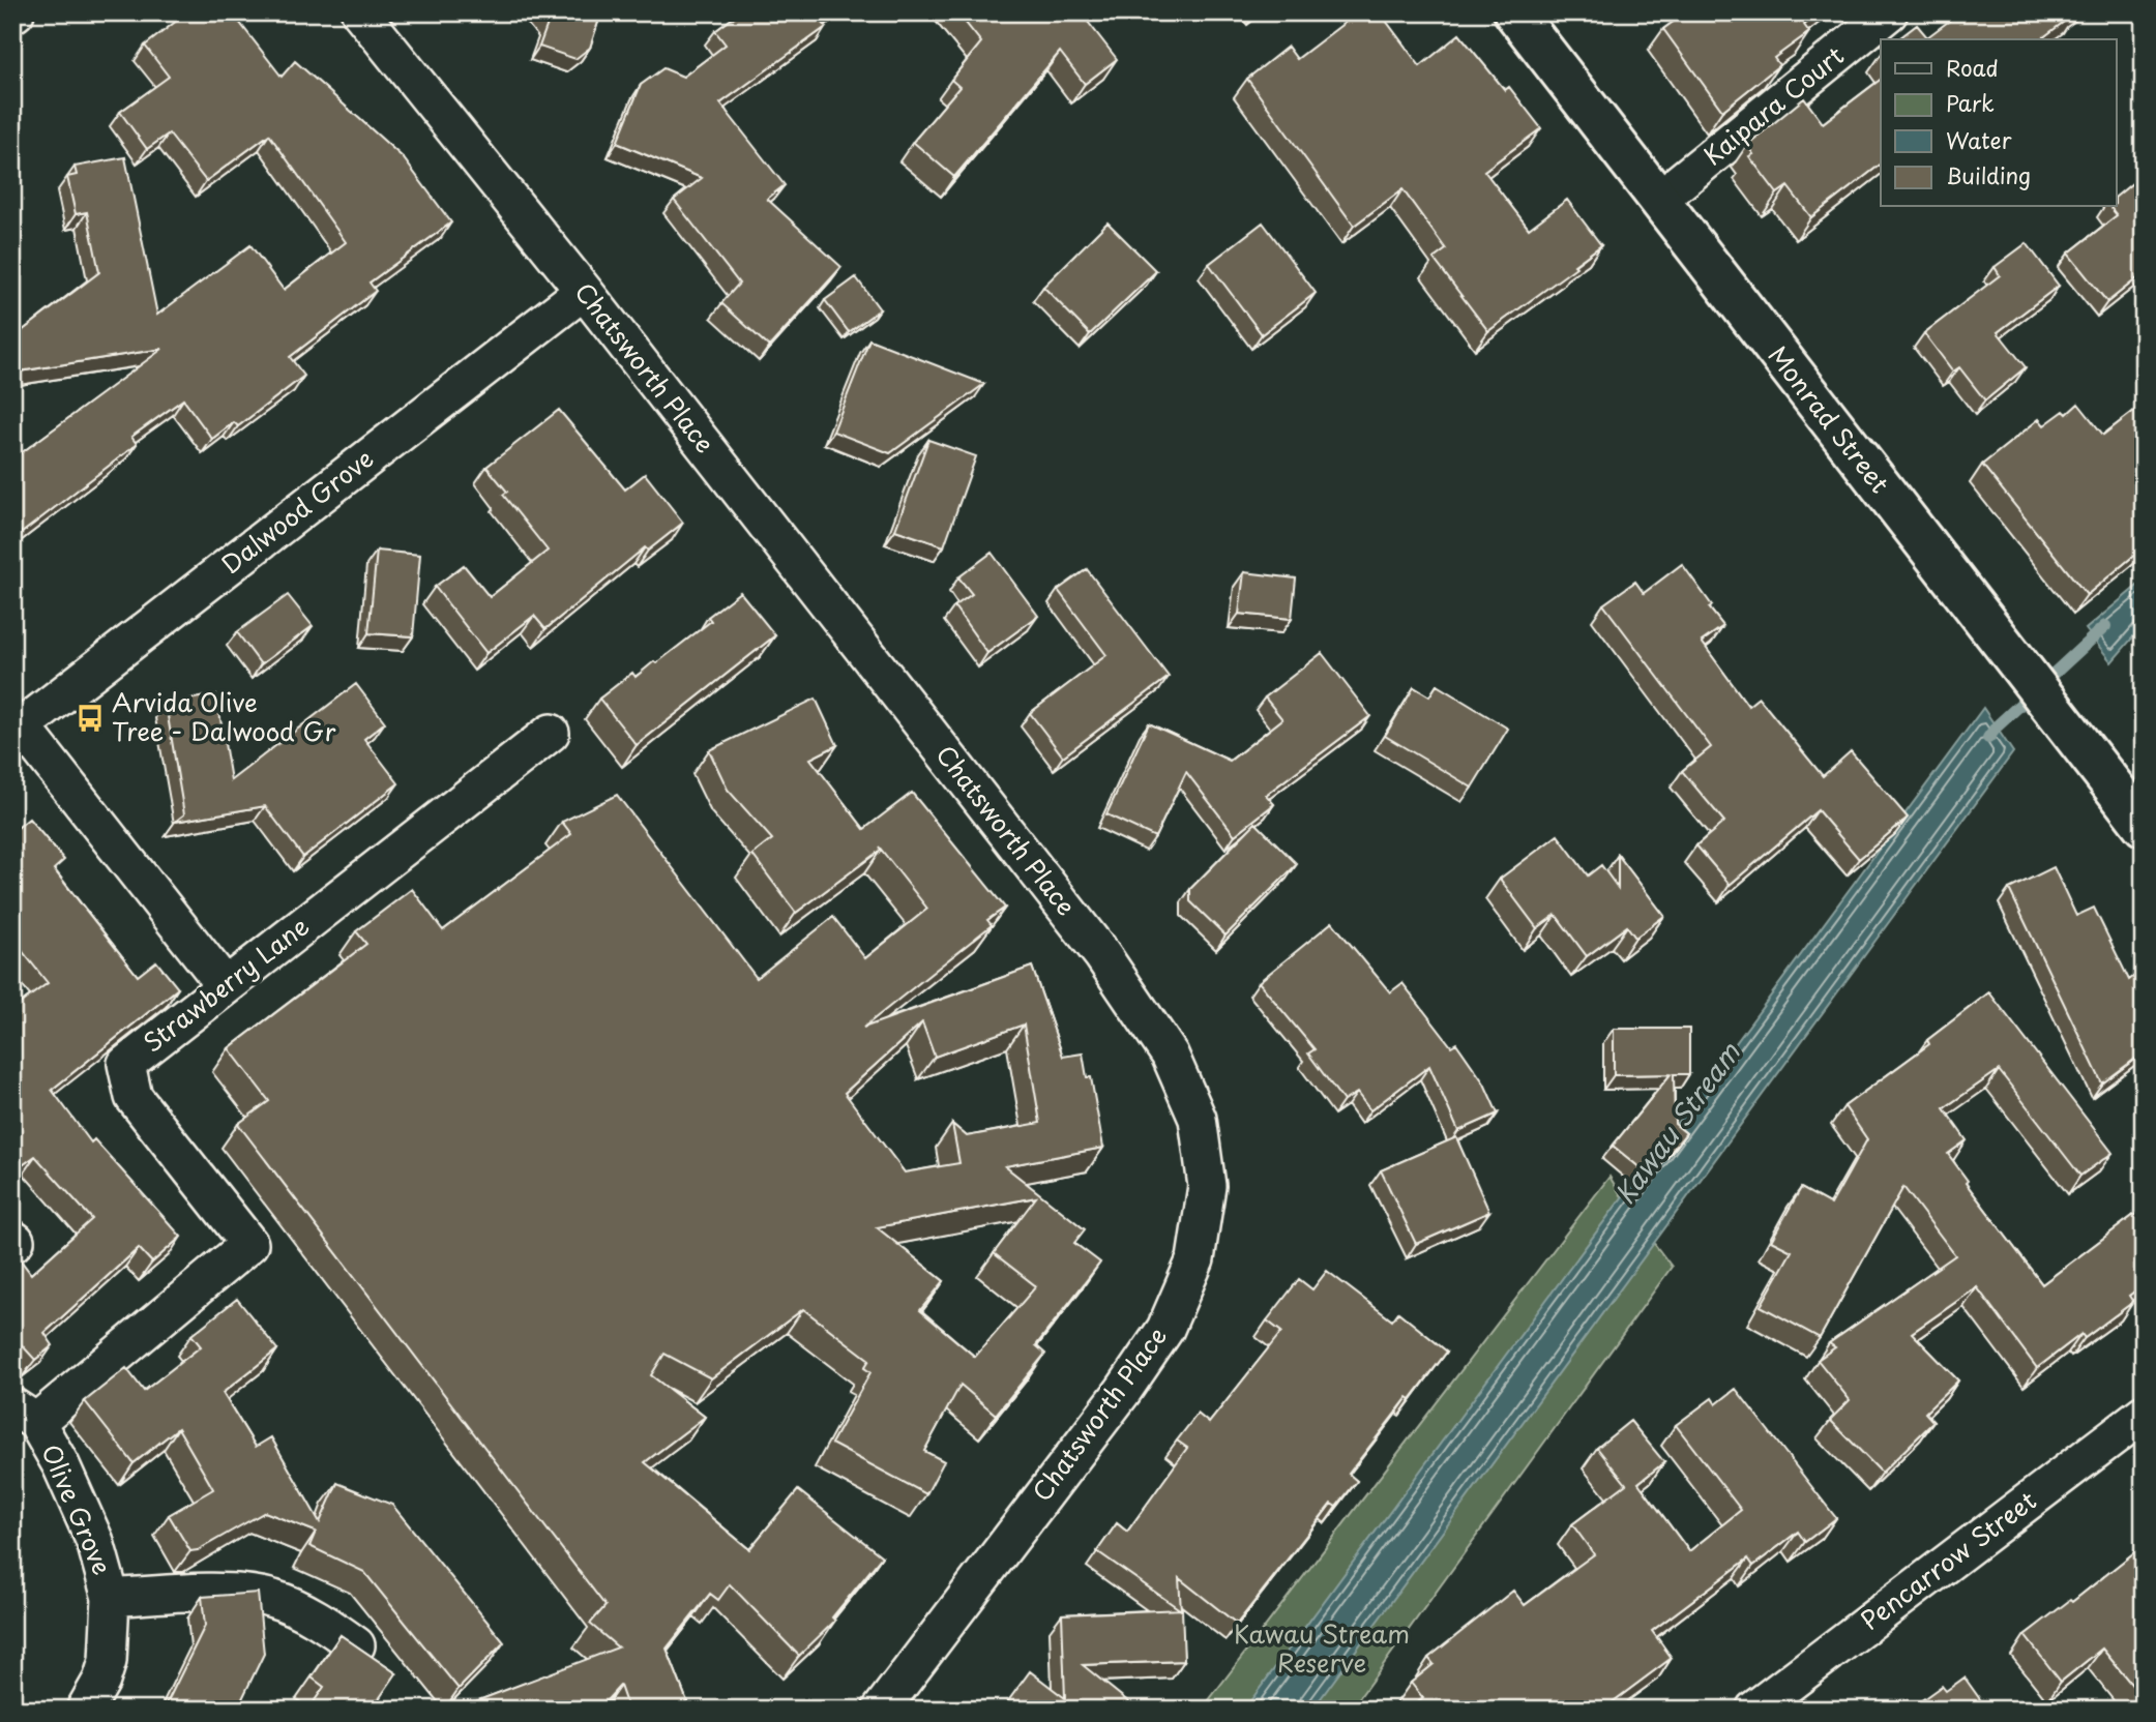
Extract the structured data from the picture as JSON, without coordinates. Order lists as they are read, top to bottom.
{
  "streets": {
    "street": [
      "Kaipara Court",
      "Chatsworth Place",
      "Monrad Street",
      "Dalwood Grove",
      "Strawberry Lane",
      "Olive Grove",
      "Pencarrow Street"
    ]
  },
  "crossings": [
    ["Kaipara Court", "Monrad Street"],
    ["Chatsworth Place", "Dalwood Grove"],
    ["Strawberry Lane", "Olive Grove"]
  ],
  "water": ["Kawau Stream"],
  "parks": ["Kawau Stream Reserve"],
  "places": {
    "bus stop": ["Arvida Olive Tree - Dalwood Gr"]
  },
  "legend": [
    "Road",
    "Park",
    "Water",
    "Building"
  ]
}
